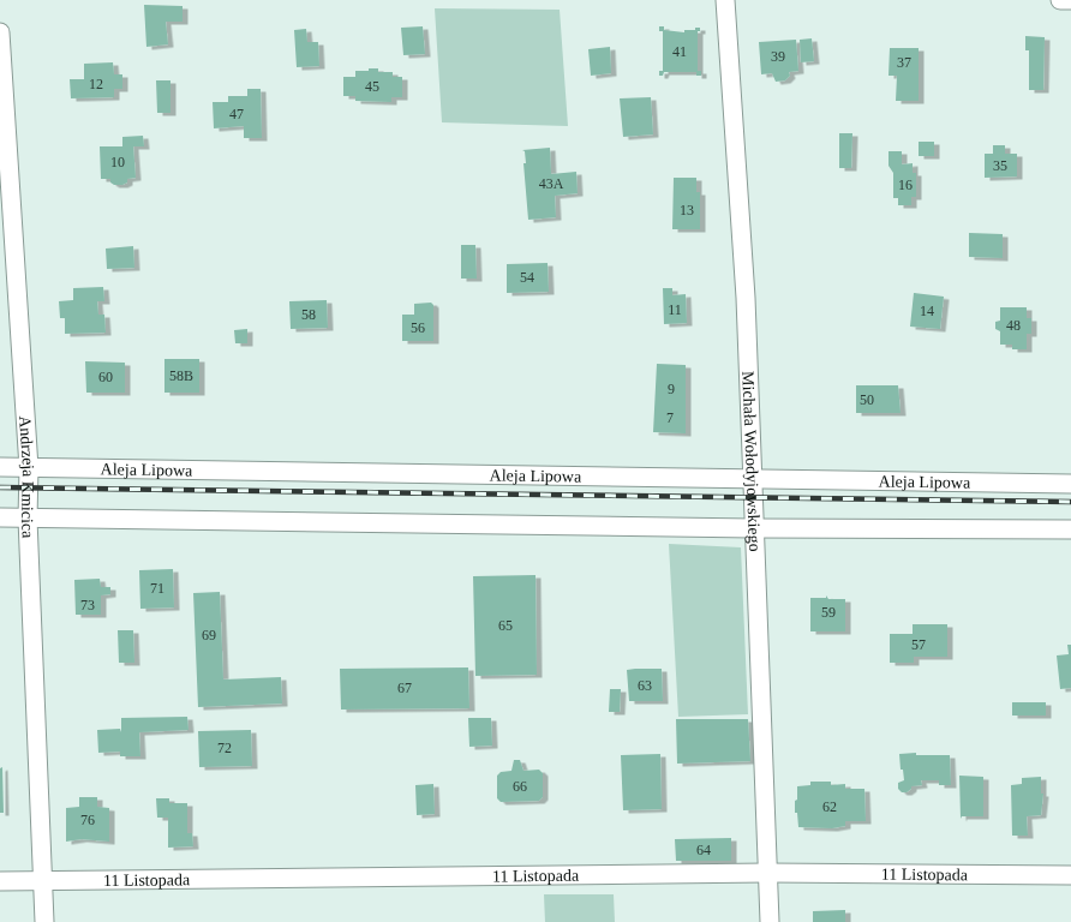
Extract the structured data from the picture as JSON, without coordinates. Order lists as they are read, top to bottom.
{
  "streets": {
    "street": [
      "Michała Wołodyjowskiego",
      "Aleja Lipowa",
      "Andrzeja Kmicica",
      "11 Listopada"
    ]
  },
  "crossings": [
    ["Michała Wołodyjowskiego", "Aleja Lipowa"],
    ["Michała Wołodyjowskiego", "11 Listopada"],
    ["Aleja Lipowa", "Andrzeja Kmicica"],
    ["Andrzeja Kmicica", "11 Listopada"]
  ],
  "house_numbers": [
    "41",
    "39",
    "37",
    "12",
    "45",
    "47",
    "10",
    "35",
    "43A",
    "16",
    "13",
    "54",
    "11",
    "14",
    "58",
    "48",
    "56",
    "58B",
    "60",
    "9",
    "50",
    "7",
    "71",
    "73",
    "59",
    "65",
    "69",
    "57",
    "63",
    "67",
    "72",
    "66",
    "62",
    "76",
    "64"
  ]
}
